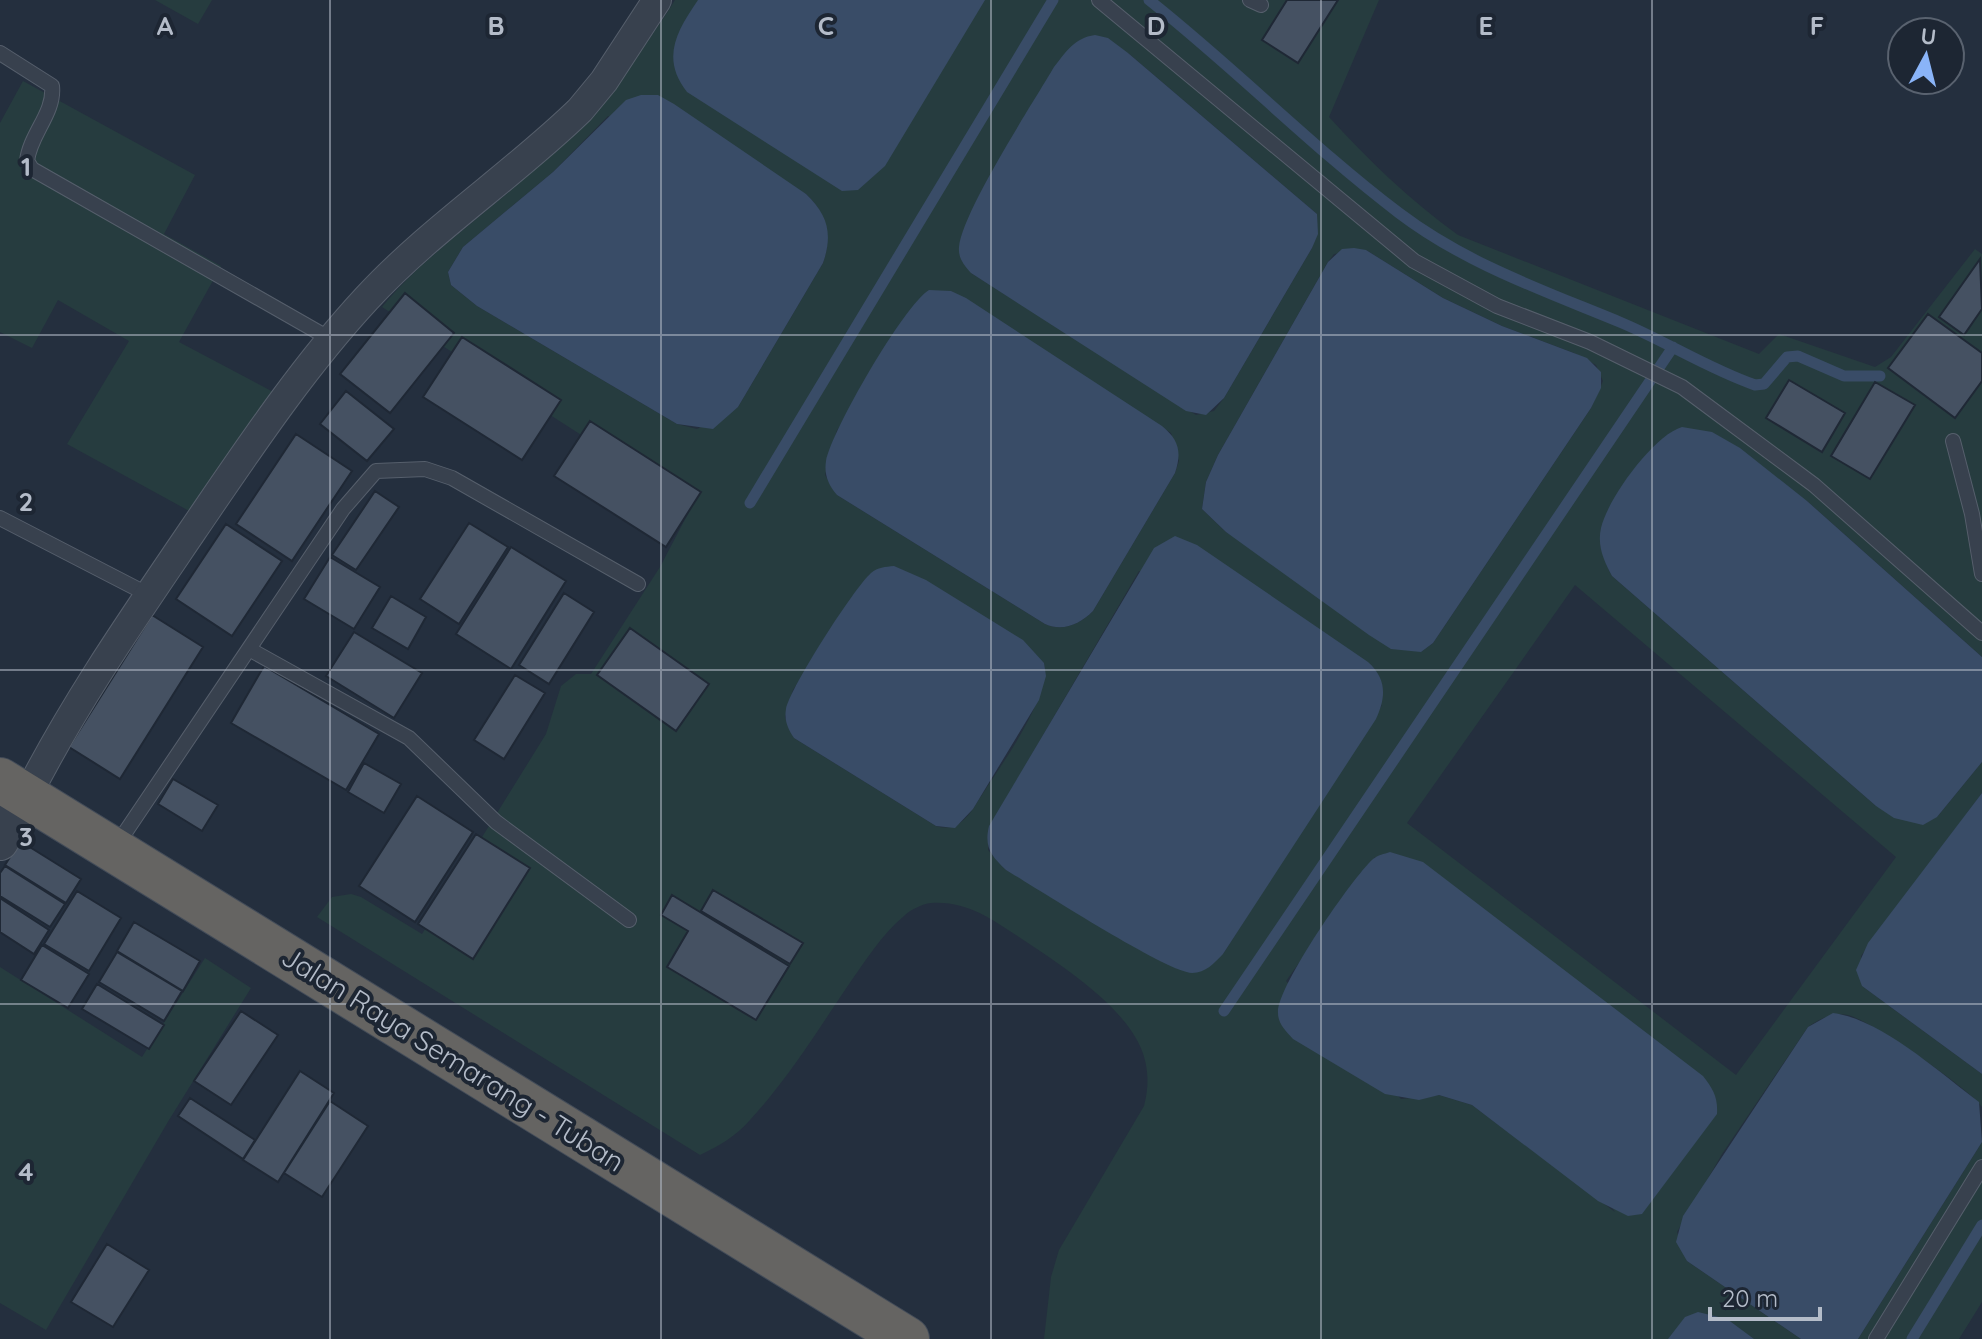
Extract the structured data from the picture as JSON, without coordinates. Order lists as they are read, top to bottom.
{
  "streets": {
    "highway": ["Jalan Raya Semarang - Tuban"]
  },
  "scale_bar": "20 m",
  "north": "top",
  "grid": {
    "columns": [
      "A",
      "B",
      "C",
      "D",
      "E",
      "F"
    ],
    "rows": [
      "1",
      "2",
      "3",
      "4"
    ]
  }
}
